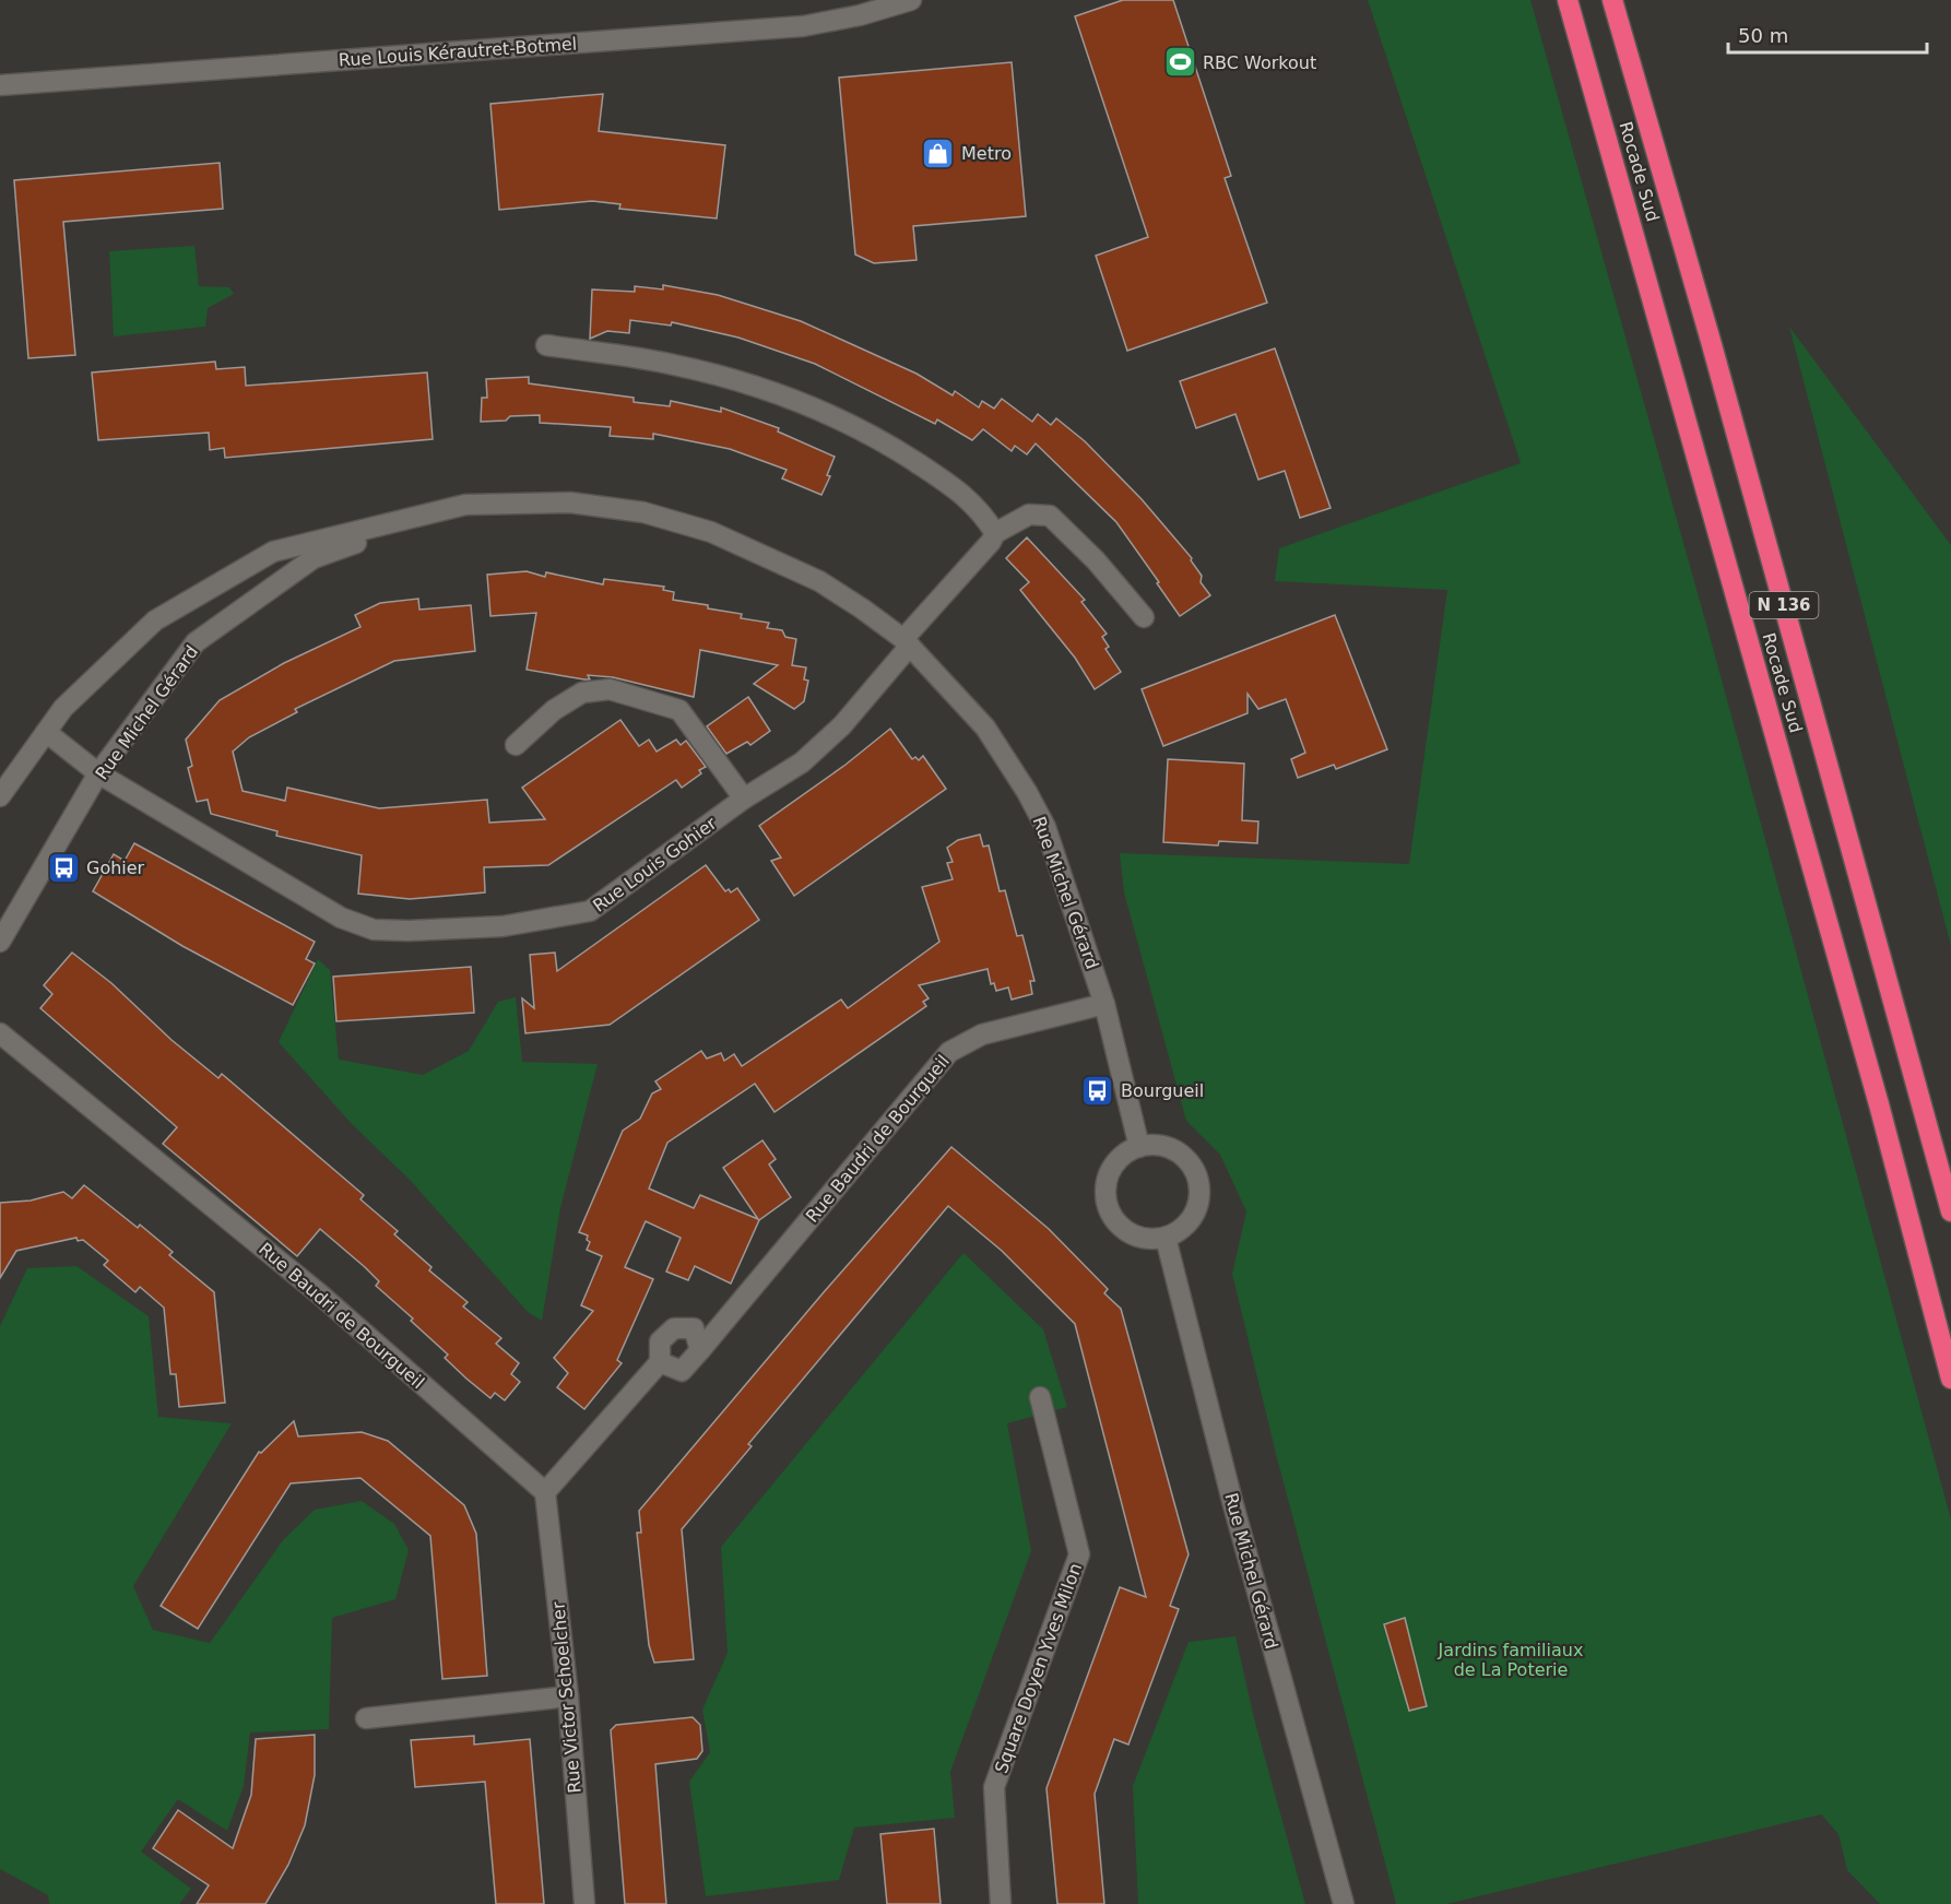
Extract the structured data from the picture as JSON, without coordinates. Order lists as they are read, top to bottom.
{
  "streets": {
    "highway": ["Rocade Sud", "N 136"],
    "street": [
      "Rue Louis Kérautret-Botmel",
      "Rue Michel Gérard",
      "Rue Louis Gohier",
      "Rue Baudri de Bourgueil",
      "Square Doyen Yves Milon",
      "Rue Victor Schoelcher"
    ]
  },
  "crossings": [
    ["Rue Michel Gérard", "Rue Louis Gohier"],
    ["Rue Michel Gérard", "Rue Baudri de Bourgueil"],
    ["Rue Baudri de Bourgueil", "Rue Victor Schoelcher"]
  ],
  "parks": ["Jardins familiaux de La Poterie"],
  "places": {
    "sports": ["RBC Workout"],
    "shop": ["Metro"],
    "bus stop": ["Gohier", "Bourgueil"]
  },
  "scale_bar": "50 m"
}
